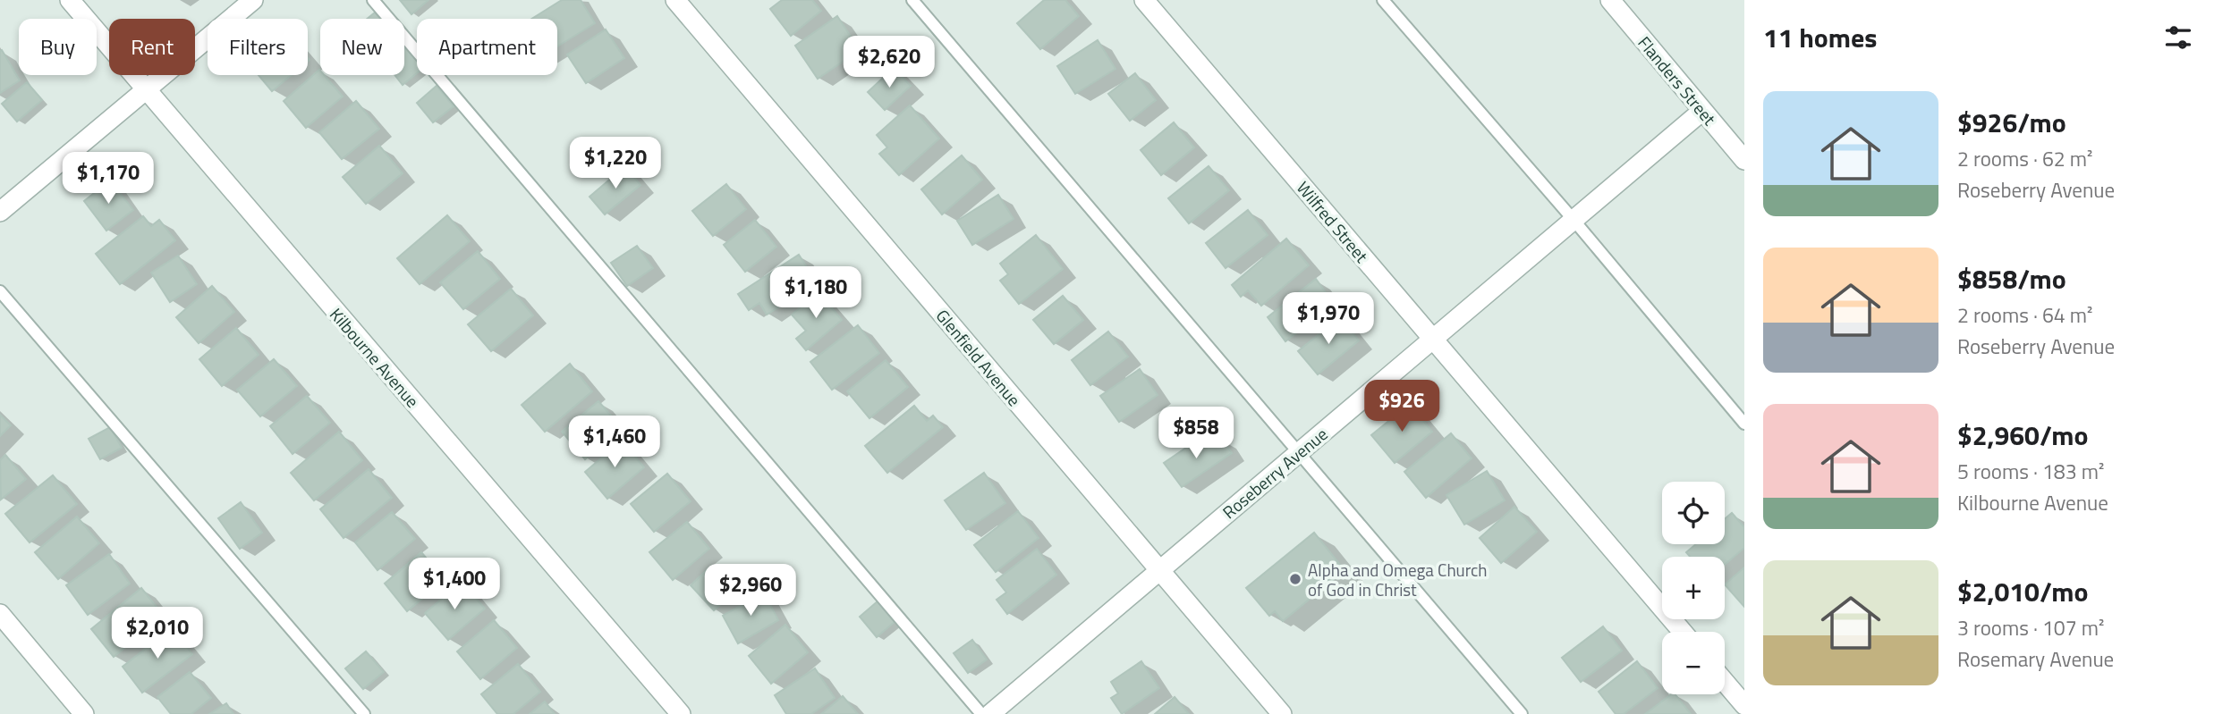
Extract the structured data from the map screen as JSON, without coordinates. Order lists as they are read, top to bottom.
{
  "streets": {
    "street": [
      "Flanders Street",
      "Wilfred Street",
      "Kilbourne Avenue",
      "Glenfield Avenue",
      "Roseberry Avenue"
    ]
  },
  "crossings": [
    ["Flanders Street", "Roseberry Avenue"],
    ["Wilfred Street", "Roseberry Avenue"],
    ["Glenfield Avenue", "Roseberry Avenue"]
  ],
  "places": ["Alpha and Omega Church of God in Christ"],
  "page": {
    "heading": "11 homes",
    "chip": [
      "Buy",
      "Rent",
      "Filters",
      "New",
      "Apartment"
    ],
    "price": [
      "$2,620",
      "$1,220",
      "$1,170",
      "$1,180",
      "$1,970",
      "$926",
      "$858",
      "$1,460",
      "$1,400",
      "$2,960",
      "$2,010"
    ],
    "list": [
      {
        "name": "$926/mo",
        "note": "2 rooms · 62 m² · Roseberry Avenue"
      },
      {
        "name": "$858/mo",
        "note": "2 rooms · 64 m² · Roseberry Avenue"
      },
      {
        "name": "$2,960/mo",
        "note": "5 rooms · 183 m² · Kilbourne Avenue"
      },
      {
        "name": "$2,010/mo",
        "note": "3 rooms · 107 m² · Rosemary Avenue"
      }
    ],
    "map_buttons": ["+", "−"]
  }
}
